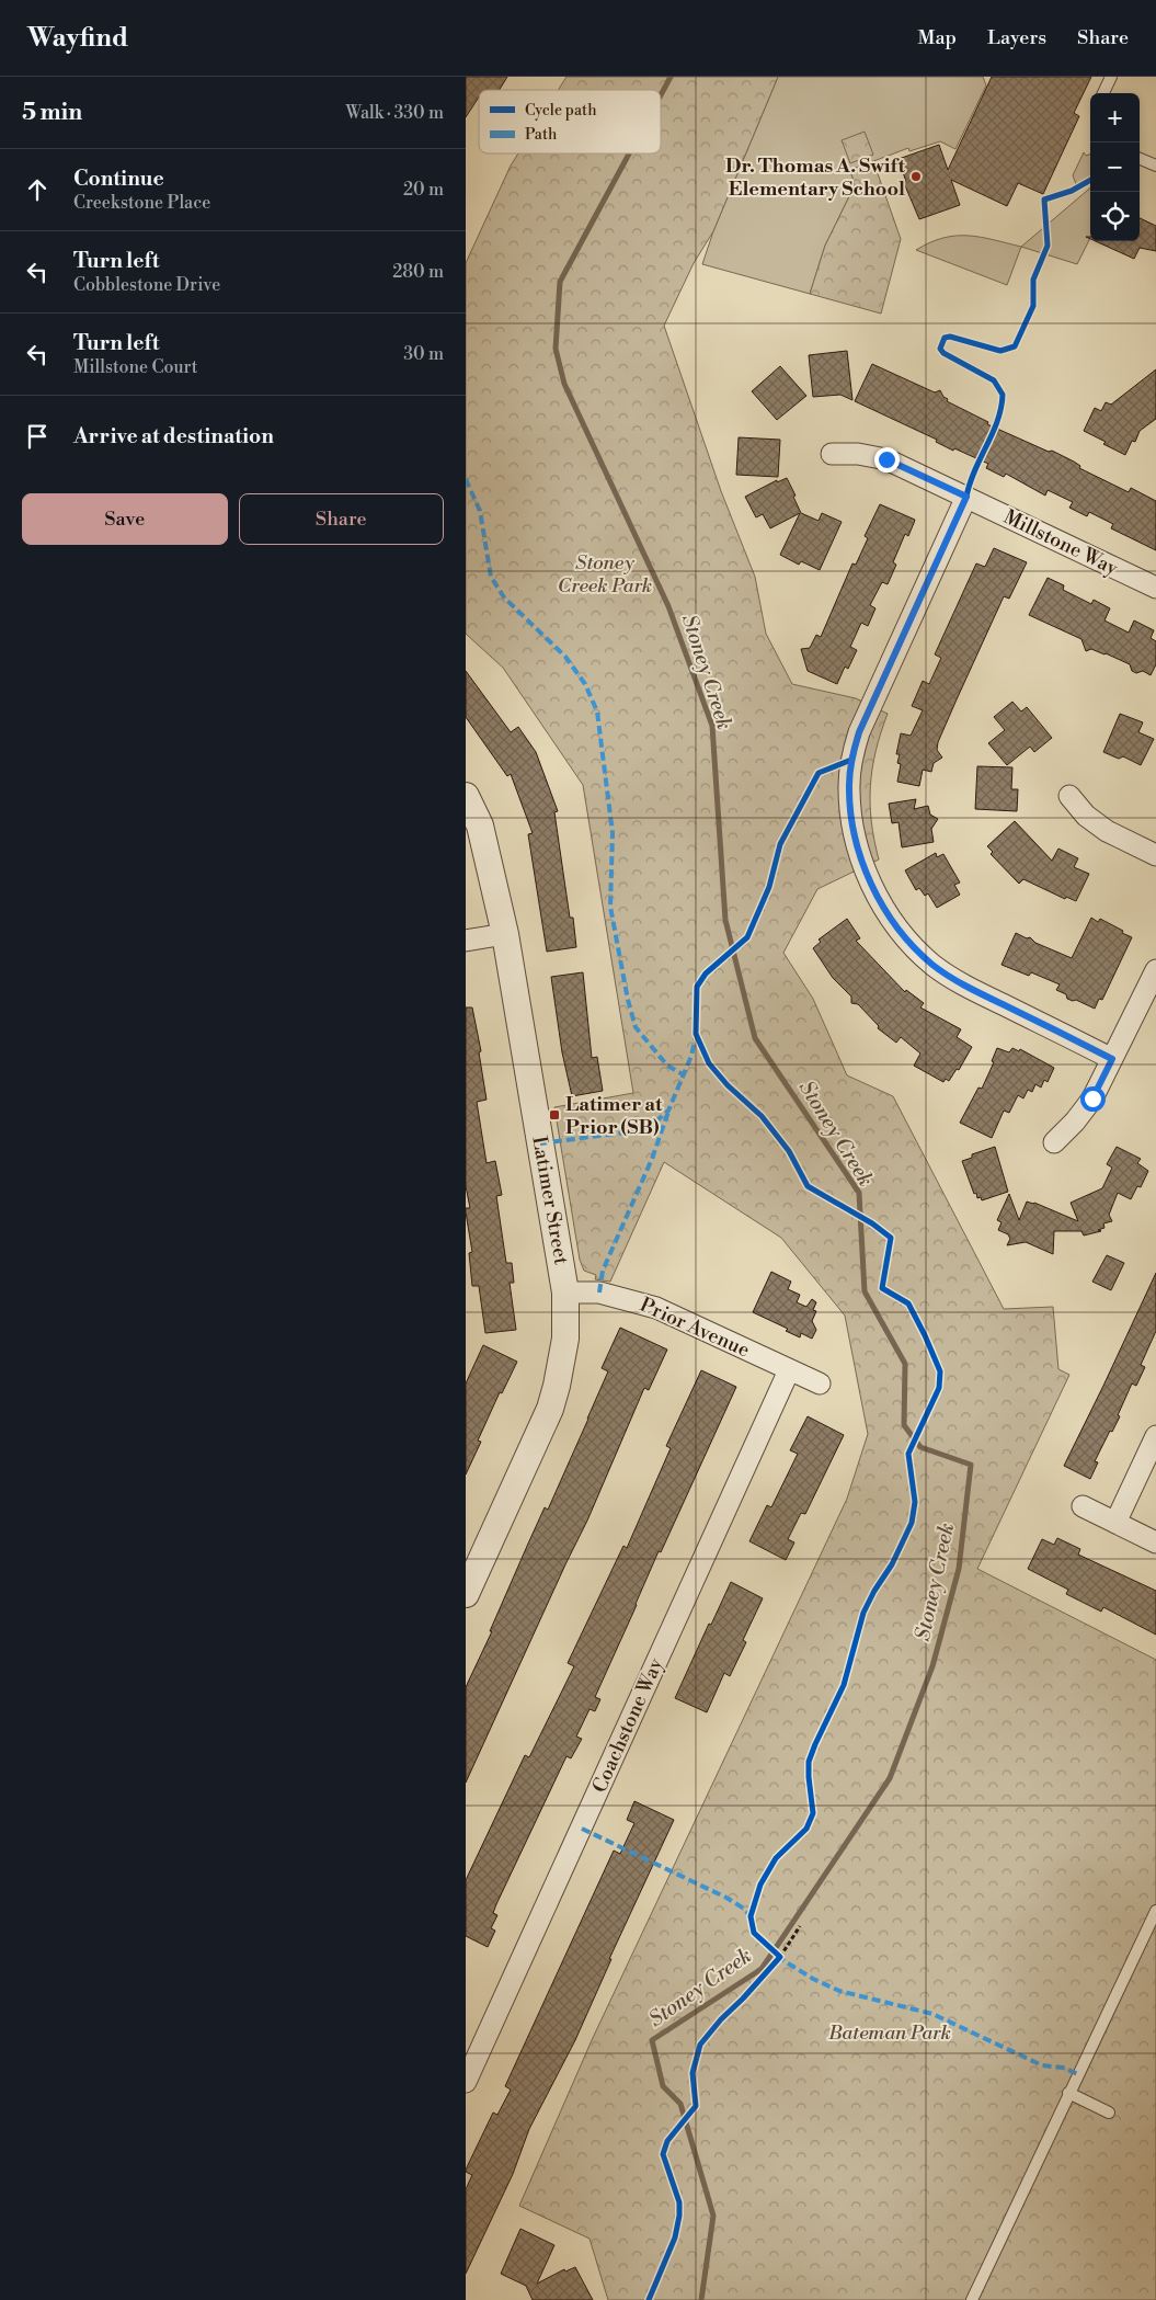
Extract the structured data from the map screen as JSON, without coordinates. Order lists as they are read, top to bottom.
{
  "streets": {
    "street": [
      "Millstone Way",
      "Latimer Street",
      "Prior Avenue",
      "Coachstone Way"
    ]
  },
  "crossings": [
    ["Latimer Street", "Prior Avenue"],
    ["Prior Avenue", "Coachstone Way"]
  ],
  "water": ["Stoney Creek"],
  "parks": ["Stoney Creek Park", "Bateman Park"],
  "places": {
    "other": ["Dr. Thomas A. Swift Elementary School"],
    "transit": ["Latimer at Prior (SB)"]
  },
  "legend": ["Cycle path", "Path"],
  "page": {
    "header": "Wayfind",
    "nav": ["Map", "Layers", "Share"],
    "heading": ["5 min", "Walk · 330 m"],
    "map_buttons": ["+", "−"],
    "list": [
      ["Continue", "Creekstone Place", "20 m"],
      ["Turn left", "Cobblestone Drive", "280 m"],
      ["Turn left", "Millstone Court", "30 m"],
      "Arrive at destination"
    ],
    "buttons": ["Save", "Share"]
  }
}
